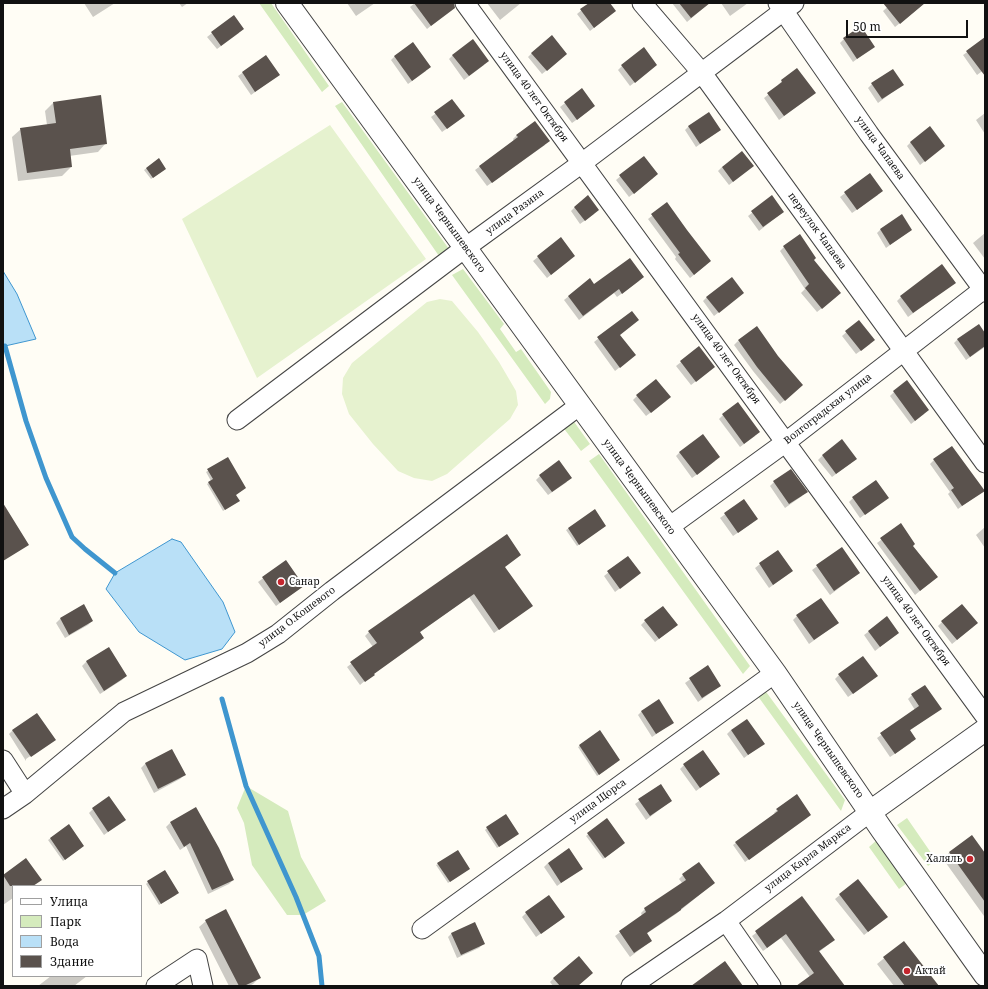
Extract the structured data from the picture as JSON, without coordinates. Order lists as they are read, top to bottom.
{
  "streets": {
    "street": [
      "улица 40 лет Октября",
      "улица Чапаева",
      "улица Разина",
      "улица Чернышевского",
      "переулок Чапаева",
      "Волгоградская улица",
      "улица О.Кошевого",
      "улица Щорса",
      "улица Карла Маркса"
    ]
  },
  "crossings": [
    ["улица 40 лет Октября", "улица Разина"],
    ["улица 40 лет Октября", "Волгоградская улица"],
    ["улица Чапаева", "улица Разина"],
    ["улица Чапаева", "Волгоградская улица"],
    ["улица Разина", "улица Чернышевского"],
    ["улица Разина", "переулок Чапаева"],
    ["улица Чернышевского", "Волгоградская улица"],
    ["улица Чернышевского", "улица О.Кошевого"],
    ["улица Чернышевского", "улица Щорса"],
    ["улица Чернышевского", "улица Карла Маркса"],
    ["переулок Чапаева", "Волгоградская улица"]
  ],
  "places": ["Санар", "Халяль", "Актай"],
  "legend": [
    "Улица",
    "Парк",
    "Вода",
    "Здание"
  ],
  "scale_bar": "50 m"
}
